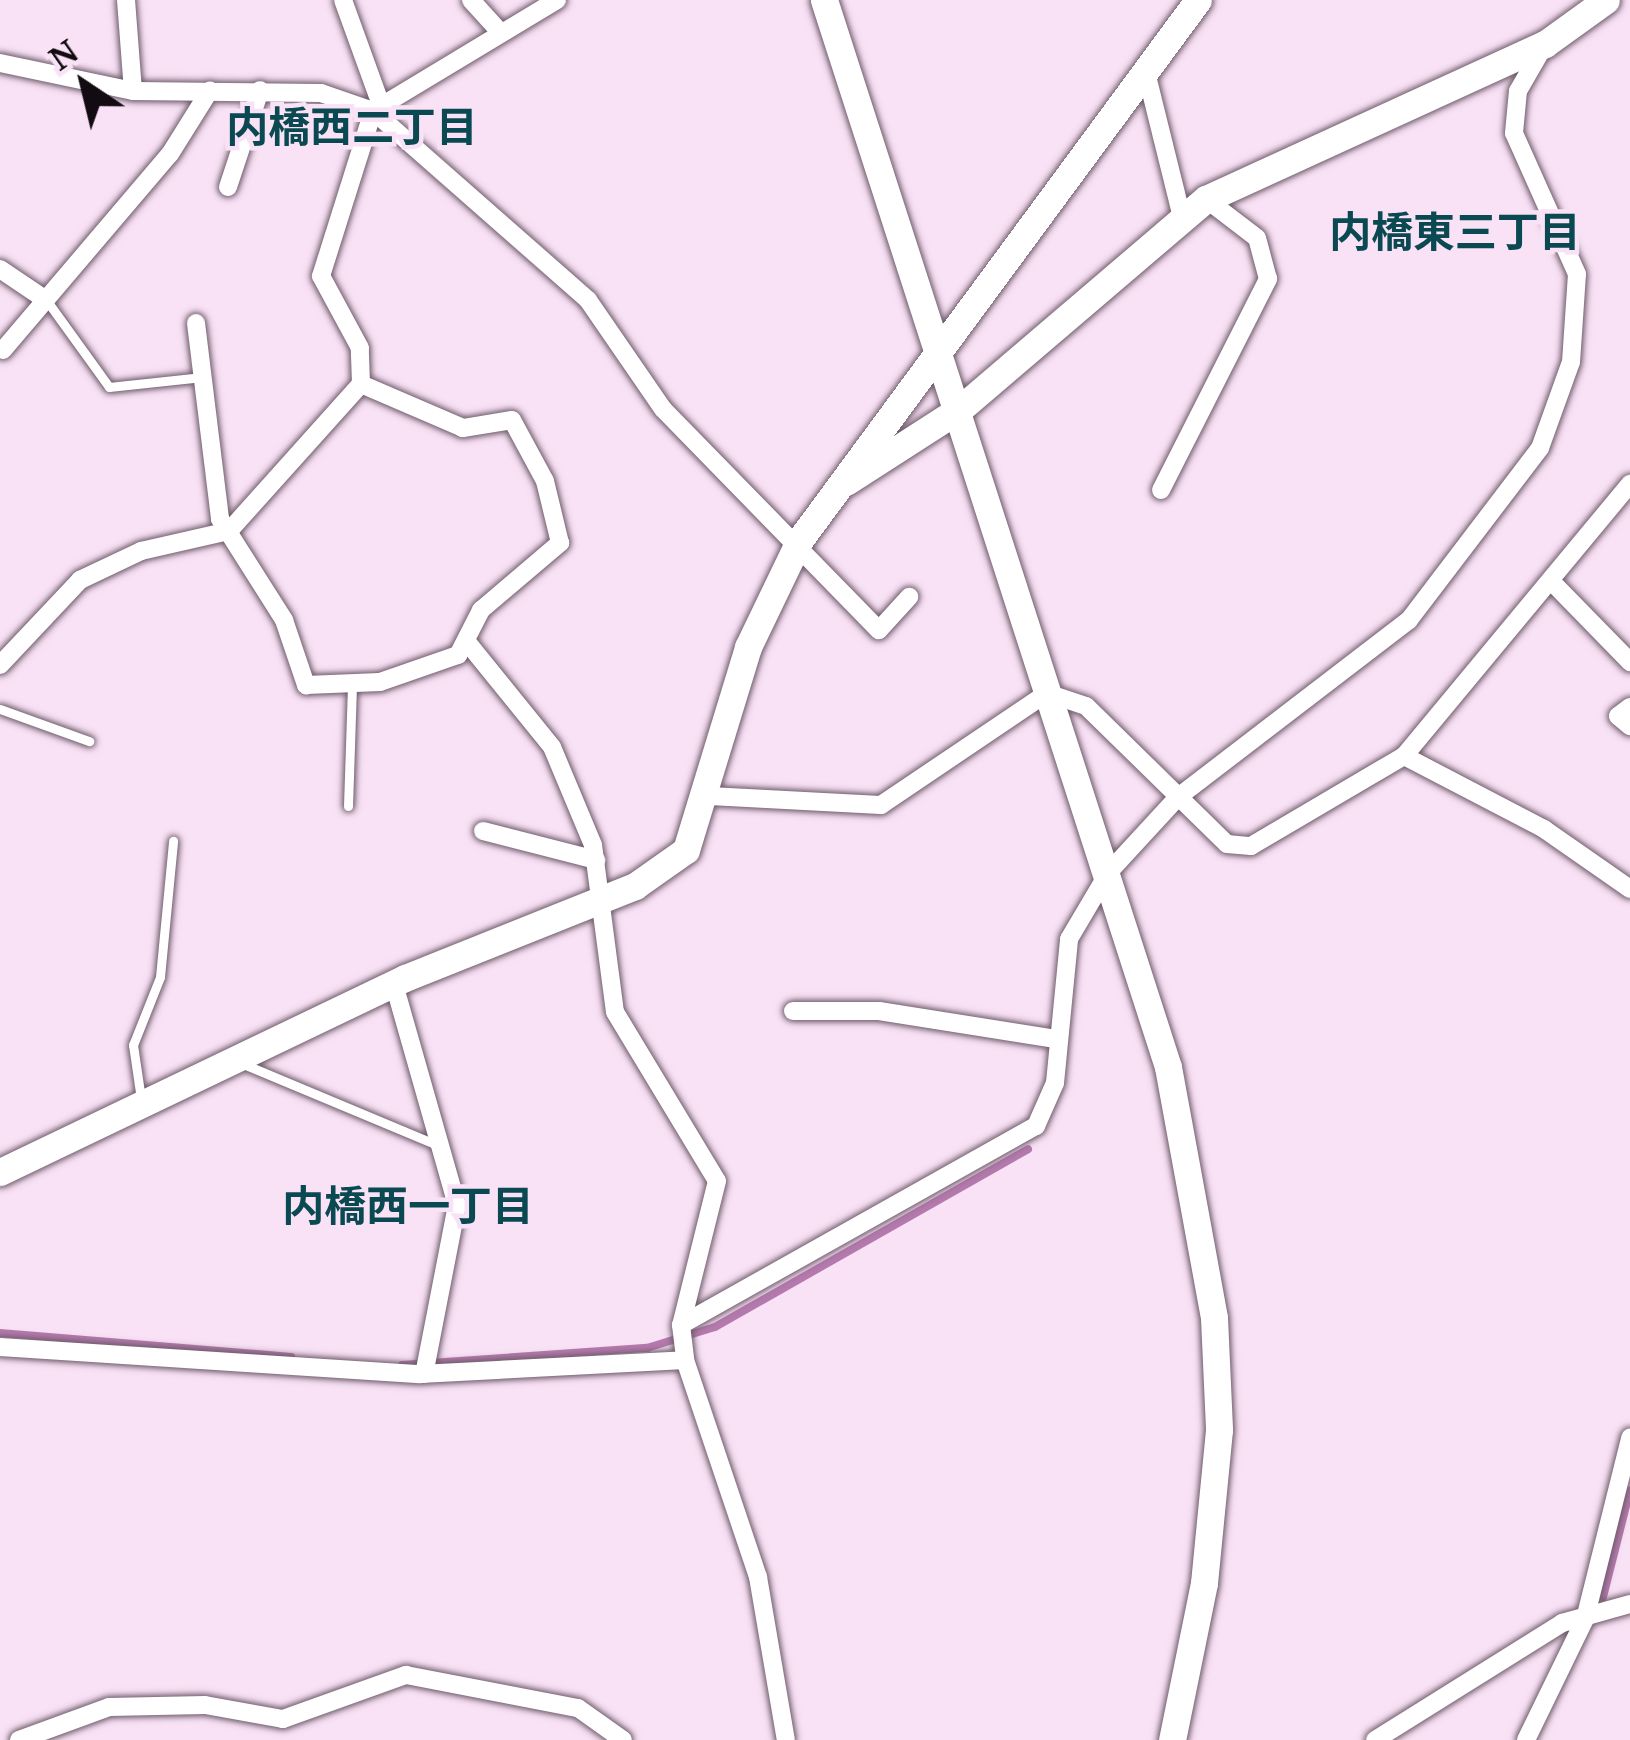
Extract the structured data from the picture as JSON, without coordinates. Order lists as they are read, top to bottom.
{
  "districts": ["内橋西二丁目", "内橋東三丁目", "内橋西一丁目"],
  "north": "top left"
}
